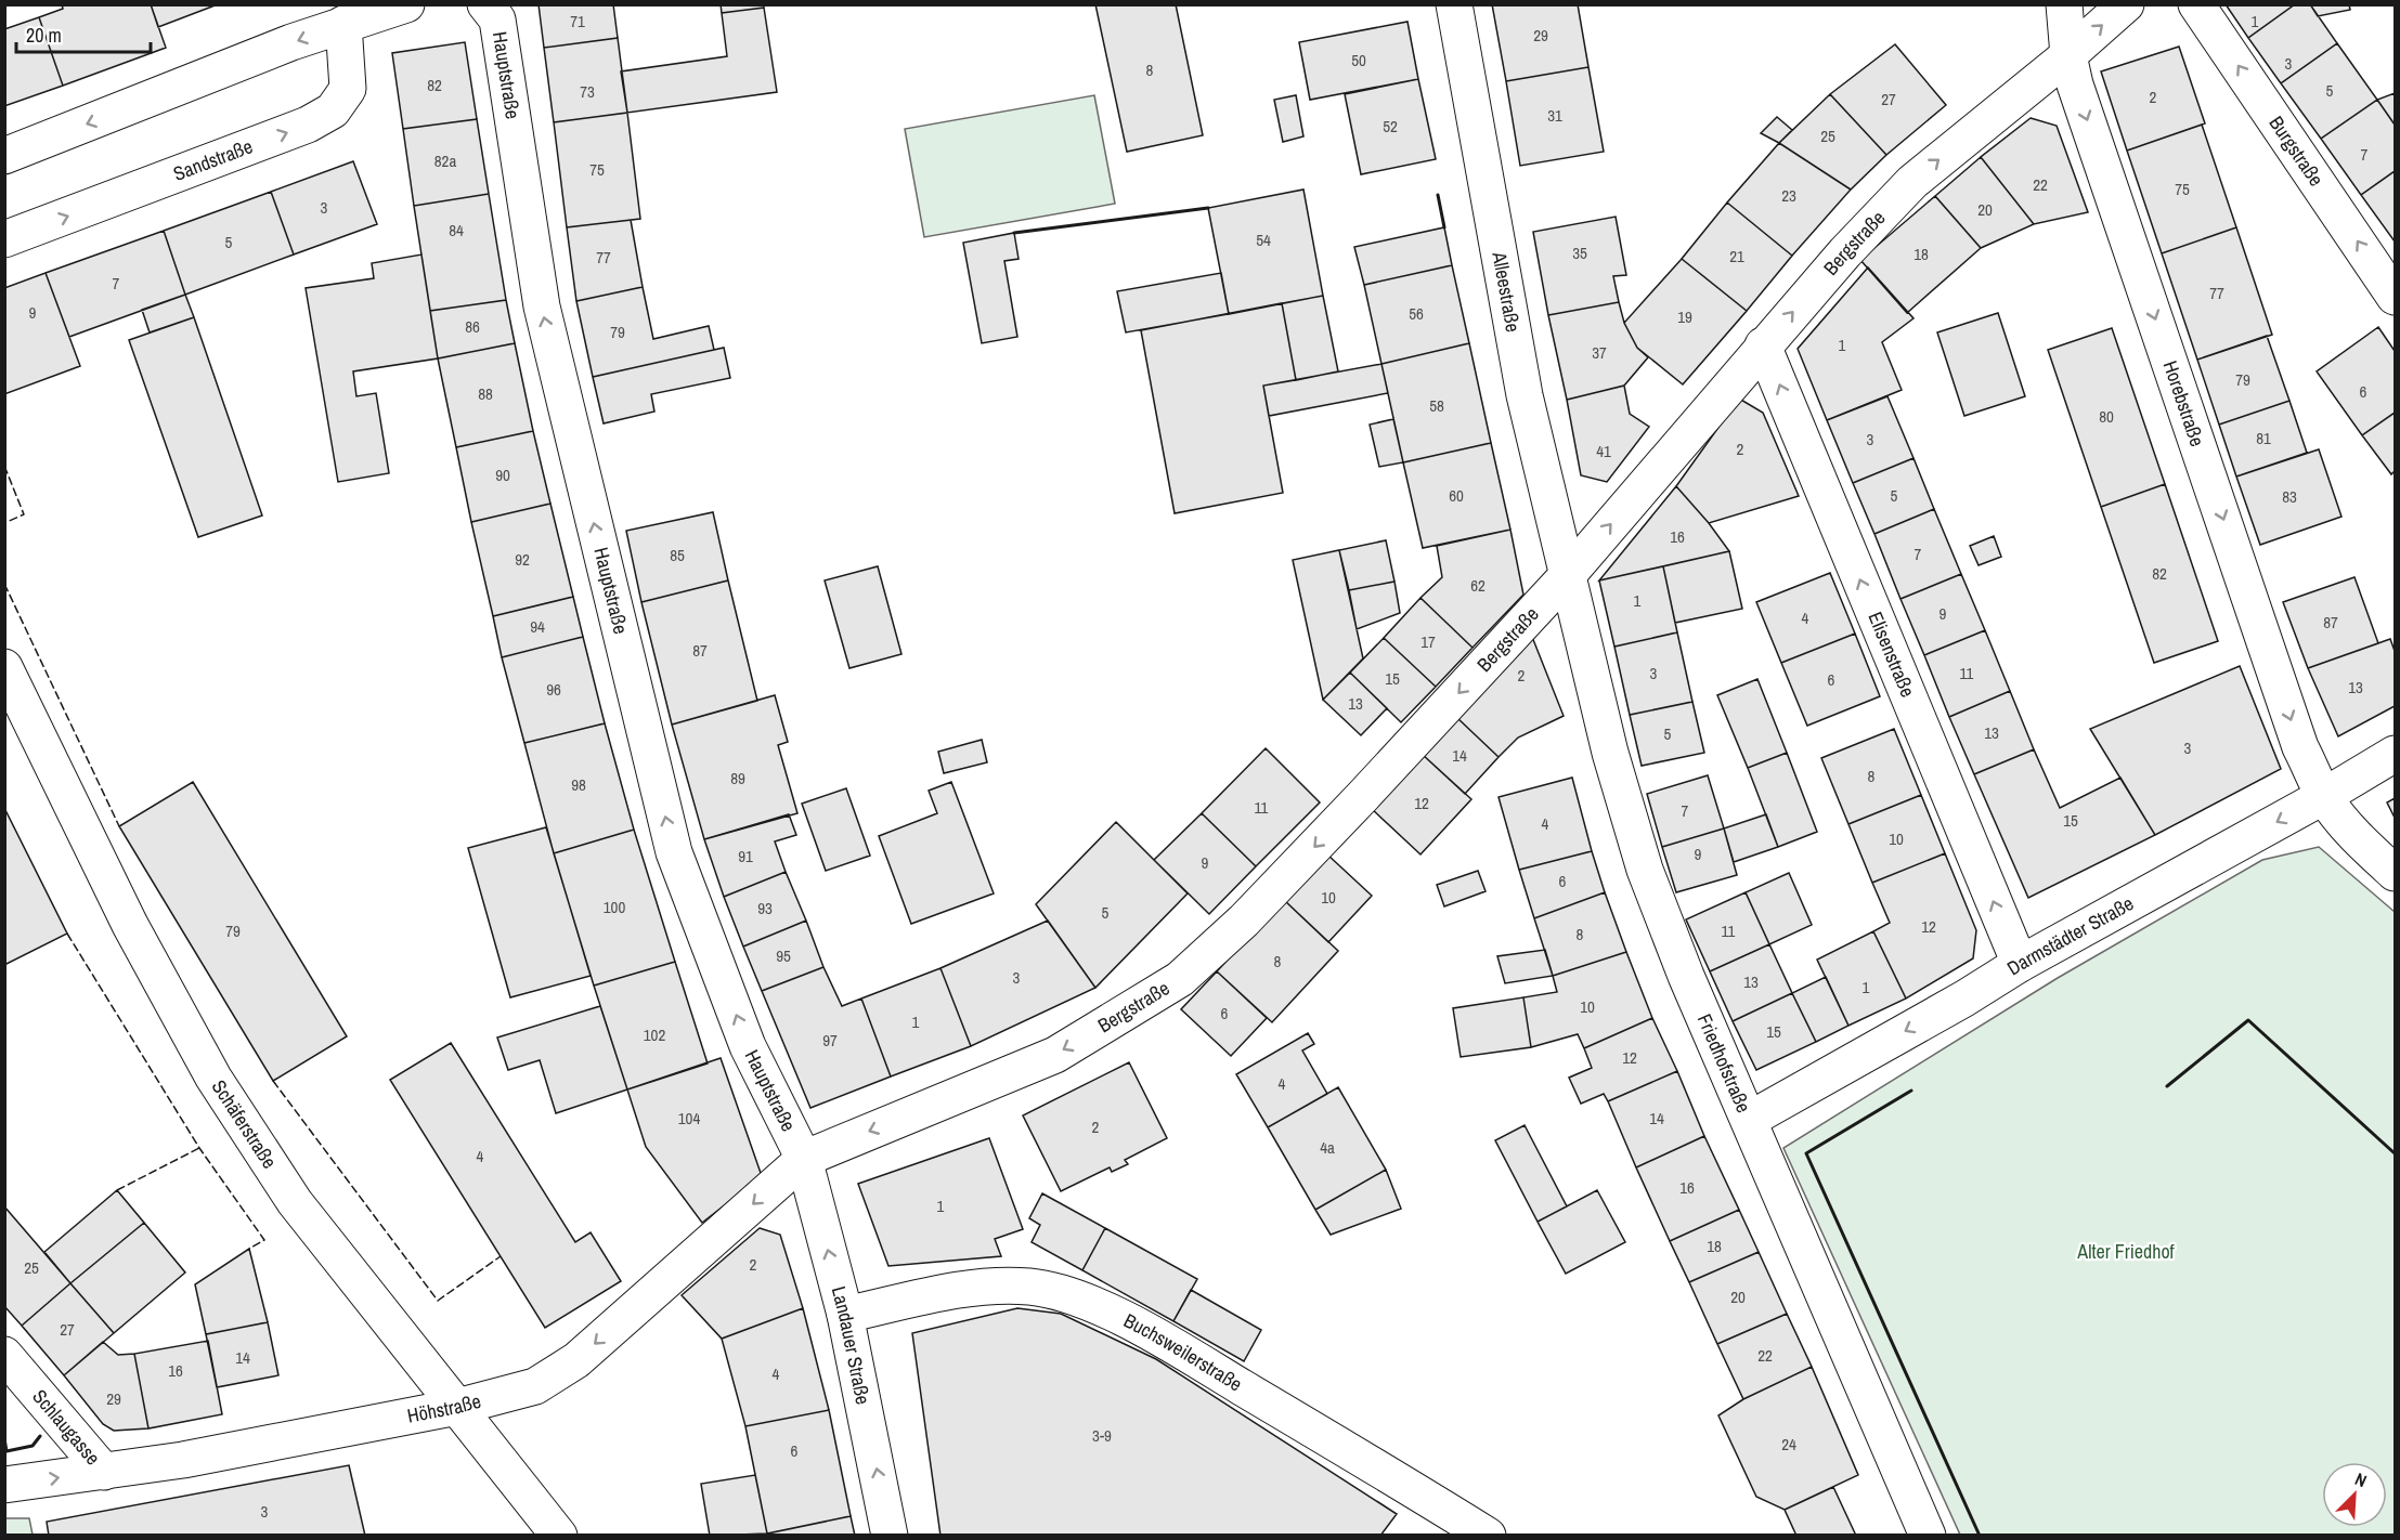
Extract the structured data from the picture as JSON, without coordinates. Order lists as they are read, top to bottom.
{
  "streets": {
    "street": [
      "Hauptstraße",
      "Burgstraße",
      "Sandstraße",
      "Bergstraße",
      "Alleestraße",
      "Horebstraße",
      "Elisenstraße",
      "Darmstädter Straße",
      "Friedhofstraße",
      "Schäferstraße",
      "Landauer Straße",
      "Buchsweilerstraße",
      "Höhstraße",
      "Schlaugasse"
    ]
  },
  "crossings": [
    ["Hauptstraße", "Bergstraße"],
    ["Hauptstraße", "Landauer Straße"],
    ["Hauptstraße", "Höhstraße"],
    ["Bergstraße", "Alleestraße"],
    ["Bergstraße", "Horebstraße"],
    ["Bergstraße", "Elisenstraße"],
    ["Bergstraße", "Friedhofstraße"],
    ["Bergstraße", "Landauer Straße"],
    ["Bergstraße", "Höhstraße"],
    ["Alleestraße", "Friedhofstraße"],
    ["Horebstraße", "Darmstädter Straße"],
    ["Elisenstraße", "Darmstädter Straße"],
    ["Darmstädter Straße", "Friedhofstraße"],
    ["Schäferstraße", "Höhstraße"],
    ["Landauer Straße", "Buchsweilerstraße"],
    ["Landauer Straße", "Höhstraße"],
    ["Höhstraße", "Schlaugasse"]
  ],
  "one_way": [
    "Hauptstraße",
    "Burgstraße",
    "Horebstraße",
    "Elisenstraße",
    "Darmstädter Straße",
    "Landauer Straße"
  ],
  "parks": ["Alter Friedhof"],
  "house_numbers": [
    "71",
    "1",
    "29",
    "50",
    "3",
    "8",
    "82",
    "5",
    "73",
    "2",
    "27",
    "31",
    "52",
    "25",
    "7",
    "82a",
    "75",
    "22",
    "75",
    "23",
    "3",
    "20",
    "84",
    "54",
    "5",
    "35",
    "18",
    "21",
    "77",
    "7",
    "77",
    "9",
    "56",
    "19",
    "86",
    "79",
    "1",
    "37",
    "79",
    "6",
    "88",
    "58",
    "80",
    "81",
    "3",
    "2",
    "41",
    "90",
    "60",
    "5",
    "83",
    "16",
    "7",
    "85",
    "92",
    "82",
    "62",
    "1",
    "9",
    "4",
    "87",
    "94",
    "17",
    "87",
    "3",
    "11",
    "2",
    "15",
    "6",
    "13",
    "96",
    "13",
    "13",
    "5",
    "3",
    "14",
    "8",
    "89",
    "98",
    "12",
    "11",
    "7",
    "15",
    "4",
    "10",
    "9",
    "91",
    "9",
    "6",
    "10",
    "100",
    "93",
    "5",
    "12",
    "79",
    "11",
    "8",
    "95",
    "8",
    "3",
    "13",
    "1",
    "10",
    "6",
    "1",
    "15",
    "102",
    "97",
    "12",
    "4",
    "104",
    "14",
    "2",
    "4a",
    "4",
    "16",
    "1",
    "18",
    "2",
    "25",
    "20",
    "27",
    "22",
    "14",
    "16",
    "4",
    "29",
    "3-9",
    "24",
    "6",
    "3"
  ],
  "scale_bar": "20 m",
  "north": "top right"
}
